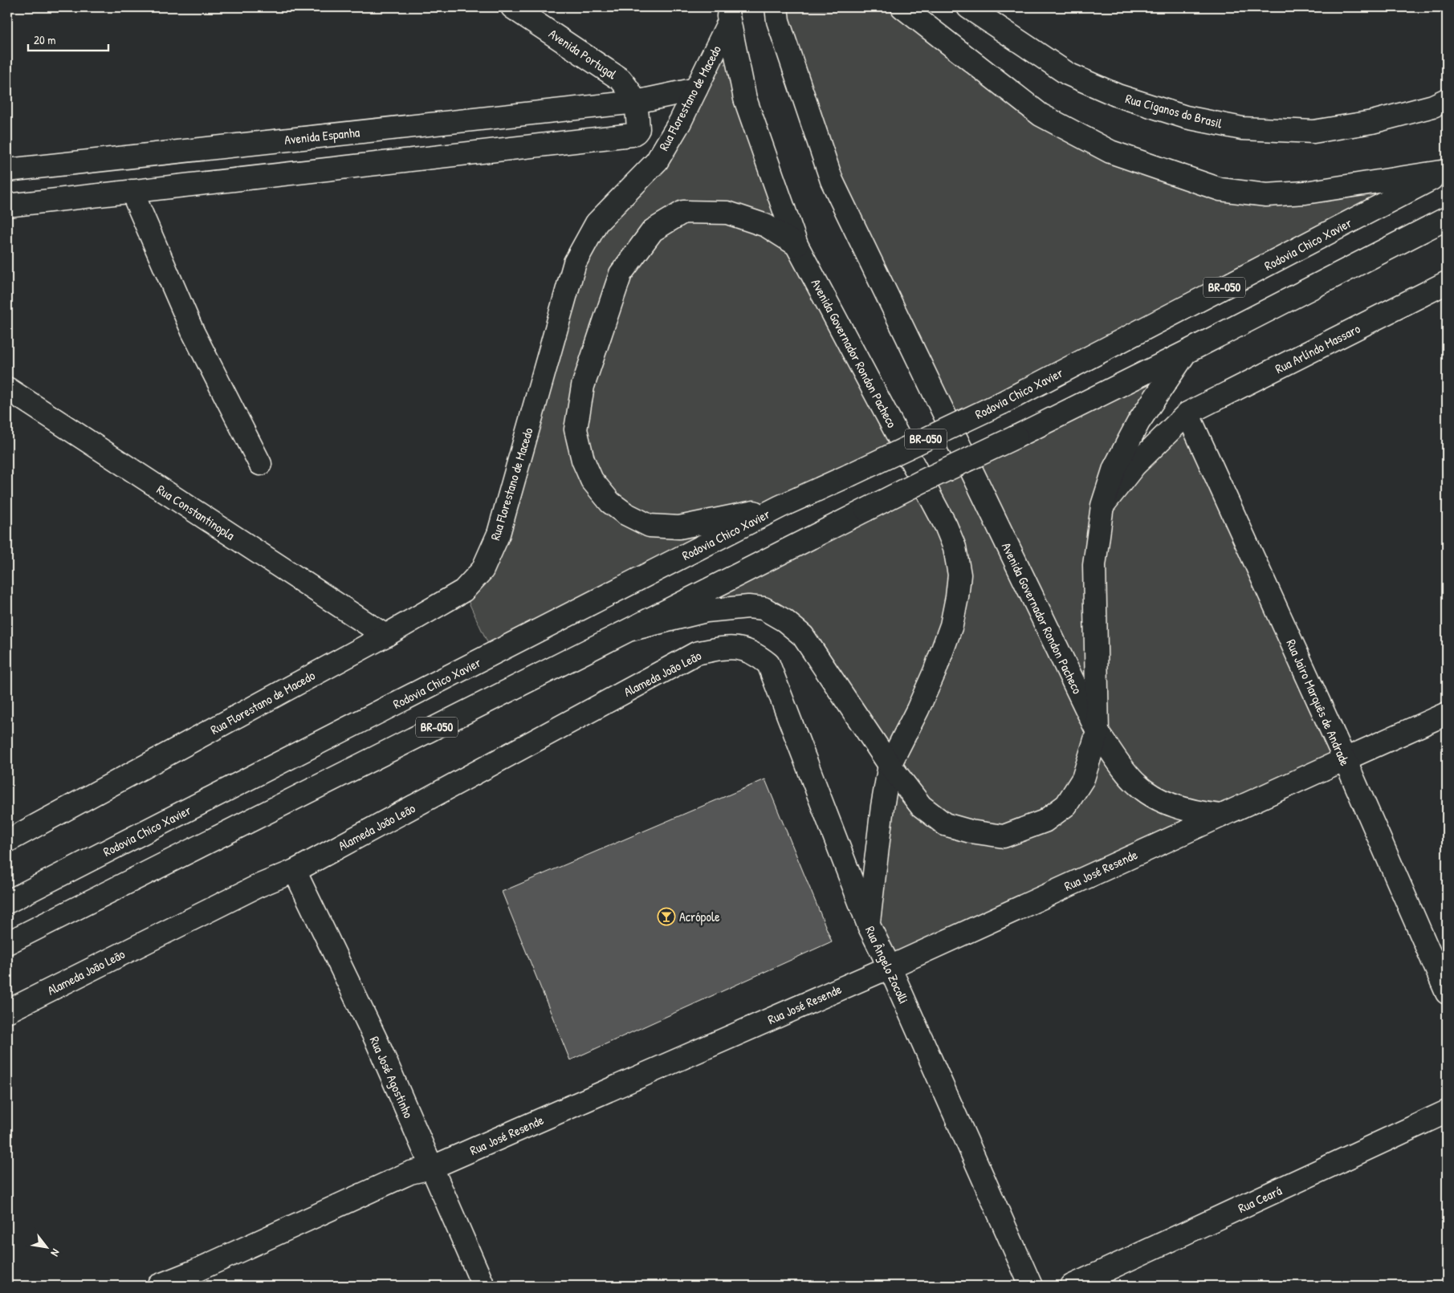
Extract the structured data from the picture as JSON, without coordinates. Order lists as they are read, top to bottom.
{
  "streets": {
    "main road": [
      "Avenida Portugal",
      "Rua Florestano de Macedo",
      "Rua Ciganos do Brasil",
      "Avenida Espanha",
      "Rodovia Chico Xavier",
      "BR-050",
      "Rua Arlíndo Massaro",
      "Avenida Governador Rondon Pacheco",
      "Rua Constantinopla",
      "Alameda João Leão",
      "Rua Jairo Marquês de Andrade",
      "Rua José Resende",
      "Rua Ângelo Zocolli",
      "Rua José Agostinho",
      "Rua Ceará"
    ]
  },
  "crossings": [
    ["Avenida Portugal", "Avenida Espanha"],
    ["Rua Florestano de Macedo", "Avenida Espanha"],
    ["Rua Florestano de Macedo", "Avenida Governador Rondon Pacheco"],
    ["Rua Florestano de Macedo", "Rua Constantinopla"],
    ["Rua Arlíndo Massaro", "Rua Jairo Marquês de Andrade"],
    ["Avenida Governador Rondon Pacheco", "Rua José Resende"],
    ["Avenida Governador Rondon Pacheco", "Rua Ângelo Zocolli"],
    ["Alameda João Leão", "Rua Ângelo Zocolli"],
    ["Alameda João Leão", "Rua José Agostinho"],
    ["Rua Jairo Marquês de Andrade", "Rua José Resende"],
    ["Rua José Resende", "Rua Ângelo Zocolli"],
    ["Rua José Resende", "Rua José Agostinho"]
  ],
  "places": {
    "bar": ["Acrópole"]
  },
  "scale_bar": "20 m",
  "north": "bottom right"
}
